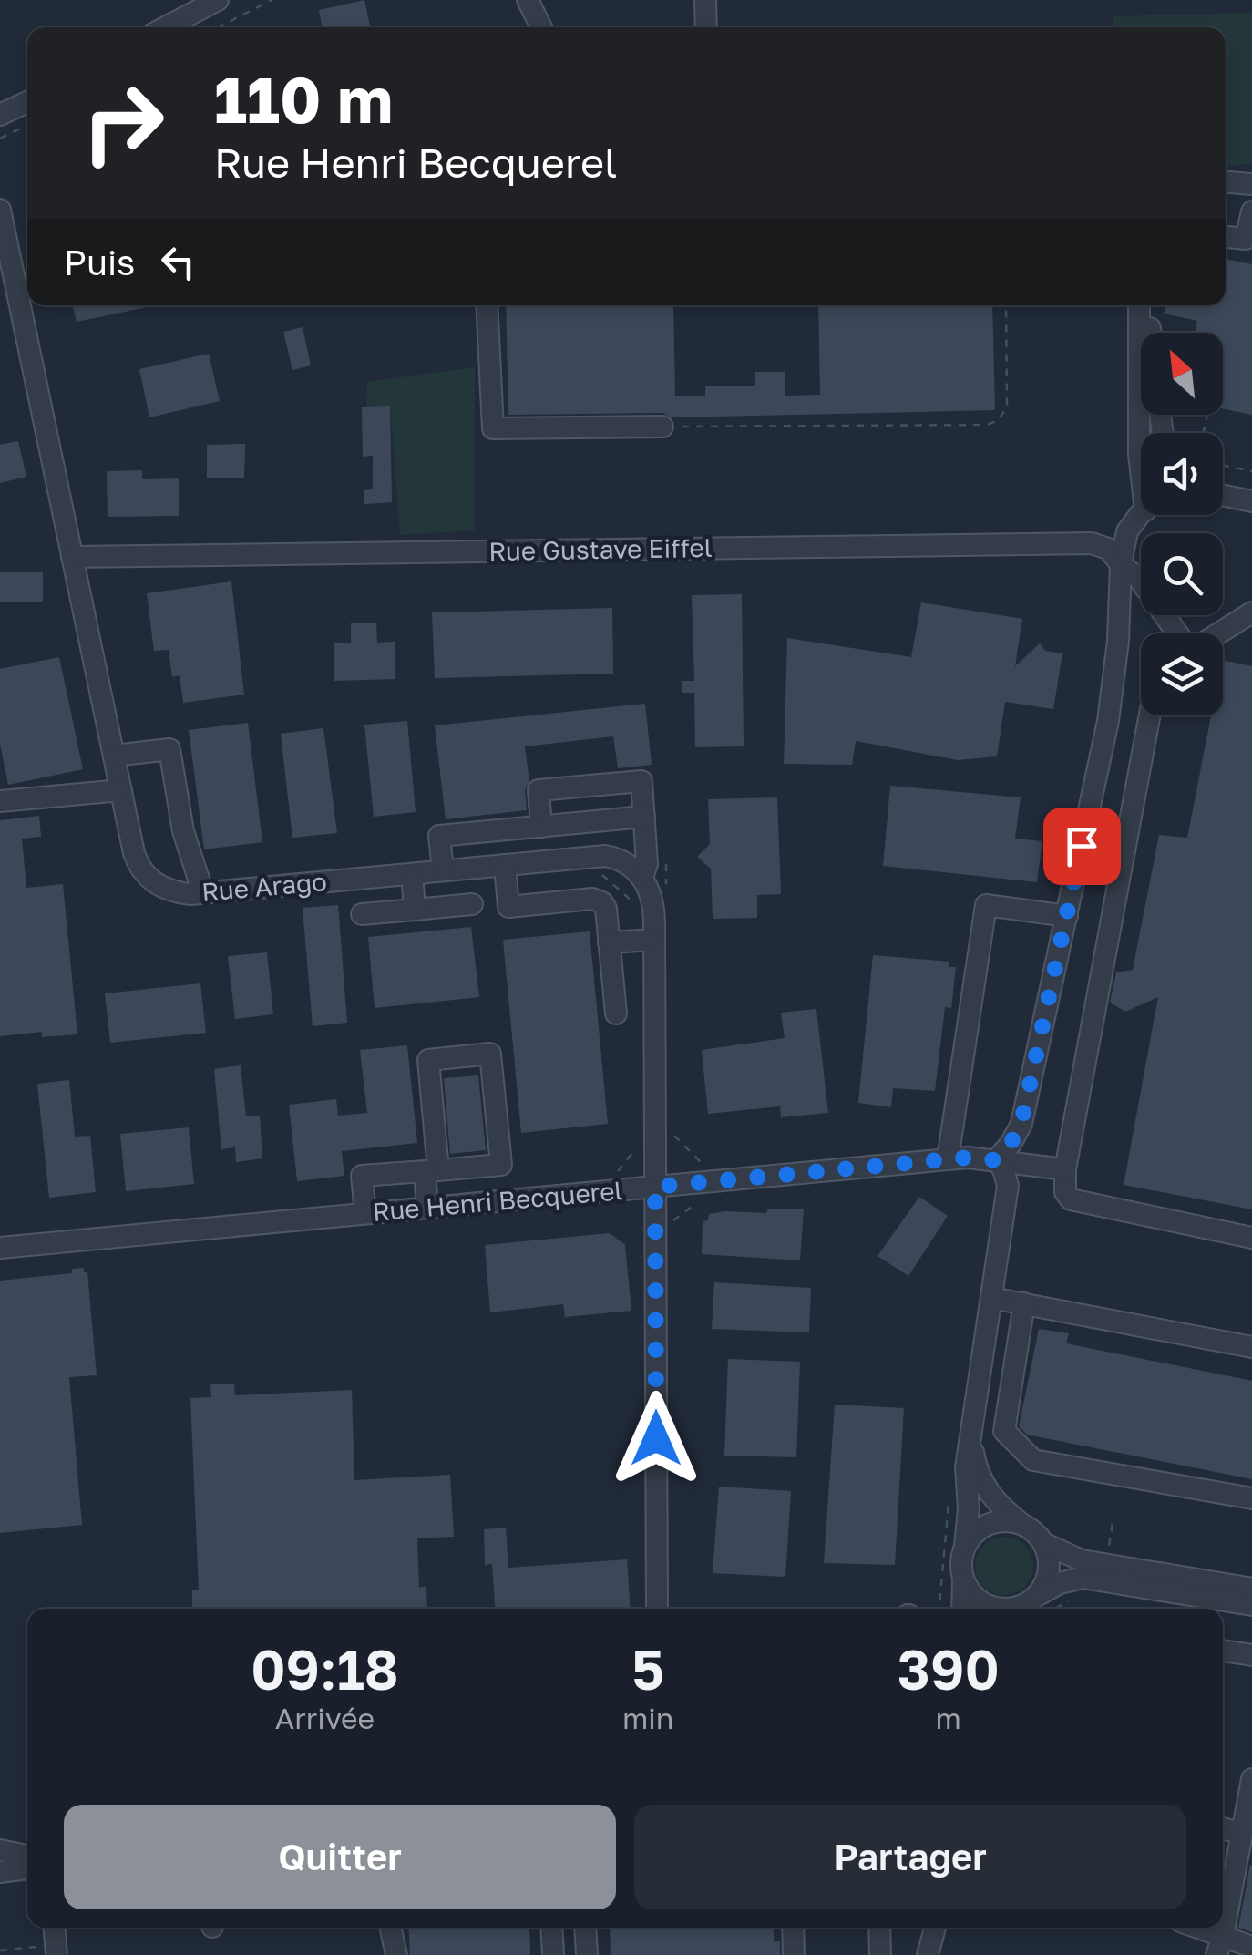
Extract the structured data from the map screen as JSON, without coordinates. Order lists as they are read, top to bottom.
{
  "streets": {
    "street": ["Rue Gustave Eiffel", "Rue Arago", "Rue Henri Becquerel"]
  },
  "crossings": [
    ["Rue Gustave Eiffel", "Rue Arago"]
  ],
  "north": "top left",
  "page": {
    "turn": ["110 m", "Rue Henri Becquerel"],
    "then": "Puis",
    "eta": [
      "09:18",
      "Arrivée",
      "5",
      "min",
      "390",
      "m"
    ],
    "buttons": ["Quitter", "Partager"]
  }
}
